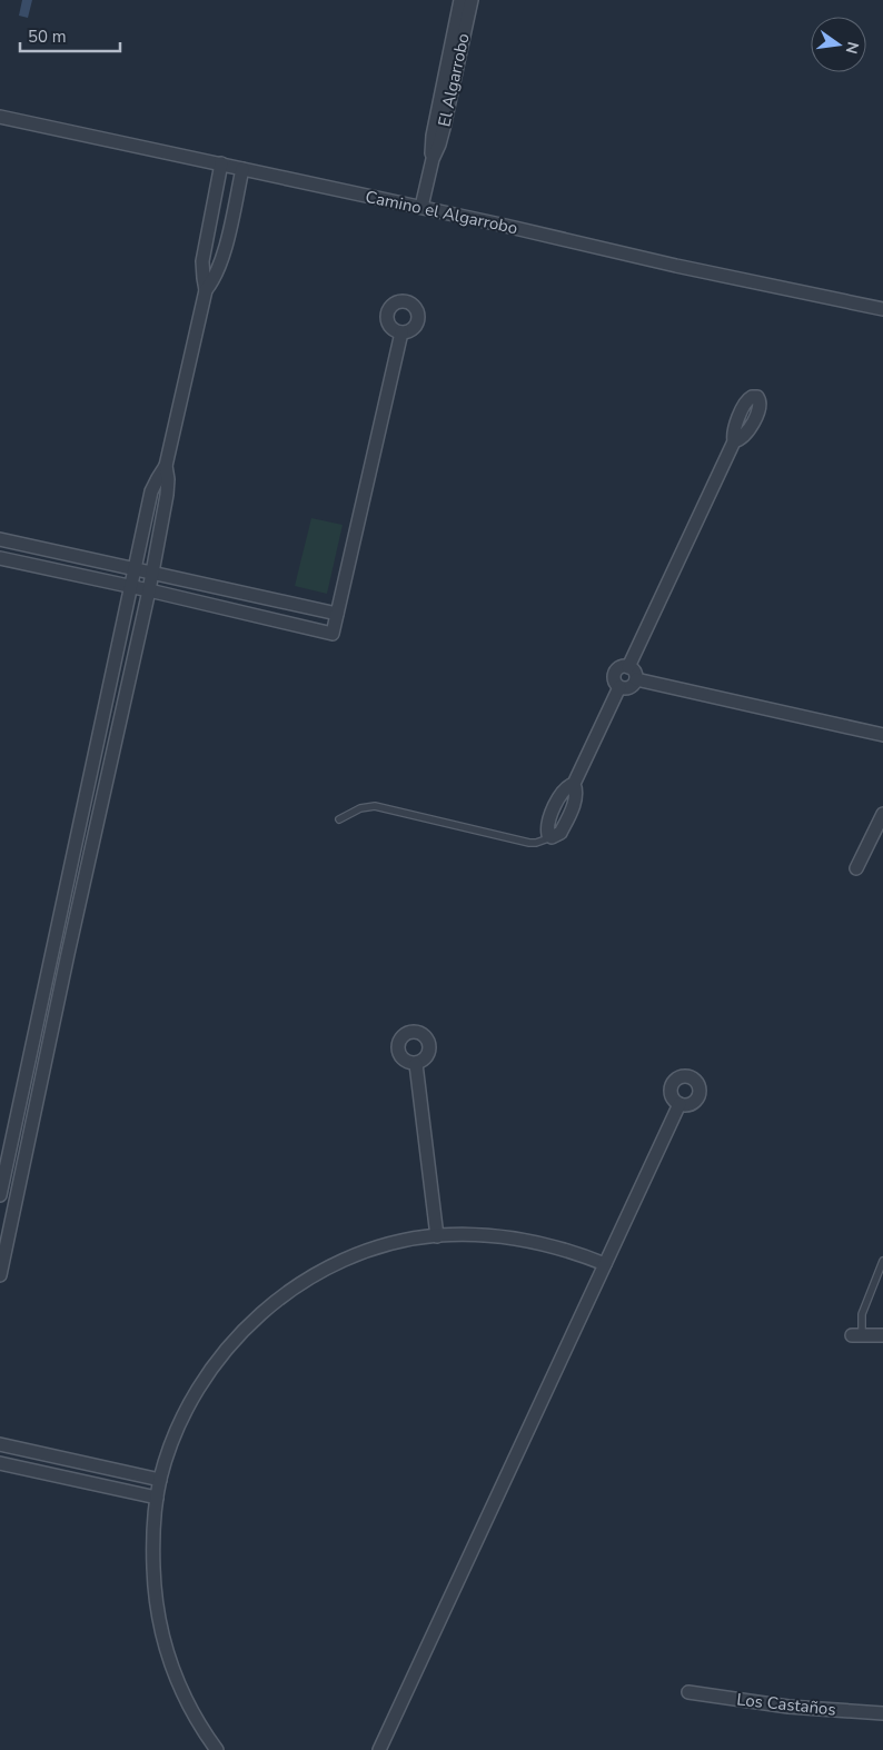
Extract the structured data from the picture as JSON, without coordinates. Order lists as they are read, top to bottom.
{
  "streets": {
    "street": ["El Algarrobo", "Camino el Algarrobo", "Los Castaños"]
  },
  "crossings": [
    ["El Algarrobo", "Camino el Algarrobo"]
  ],
  "scale_bar": "50 m",
  "north": "right"
}
